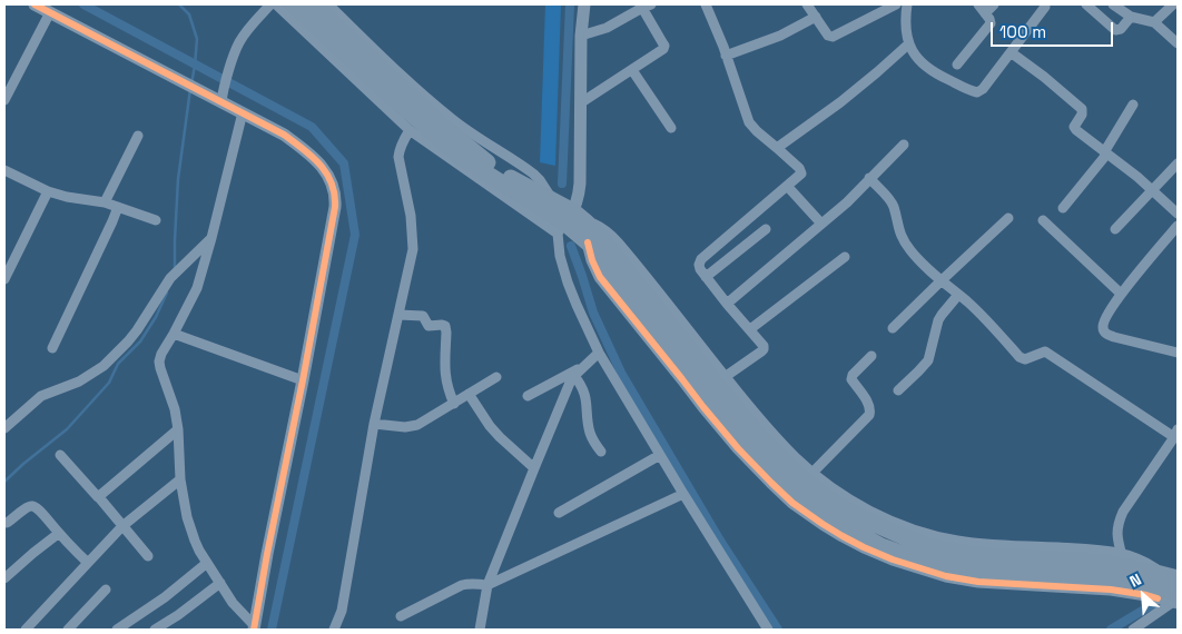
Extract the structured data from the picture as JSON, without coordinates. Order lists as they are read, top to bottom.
{
  "scale_bar": "100 m",
  "north": "top left"
}
